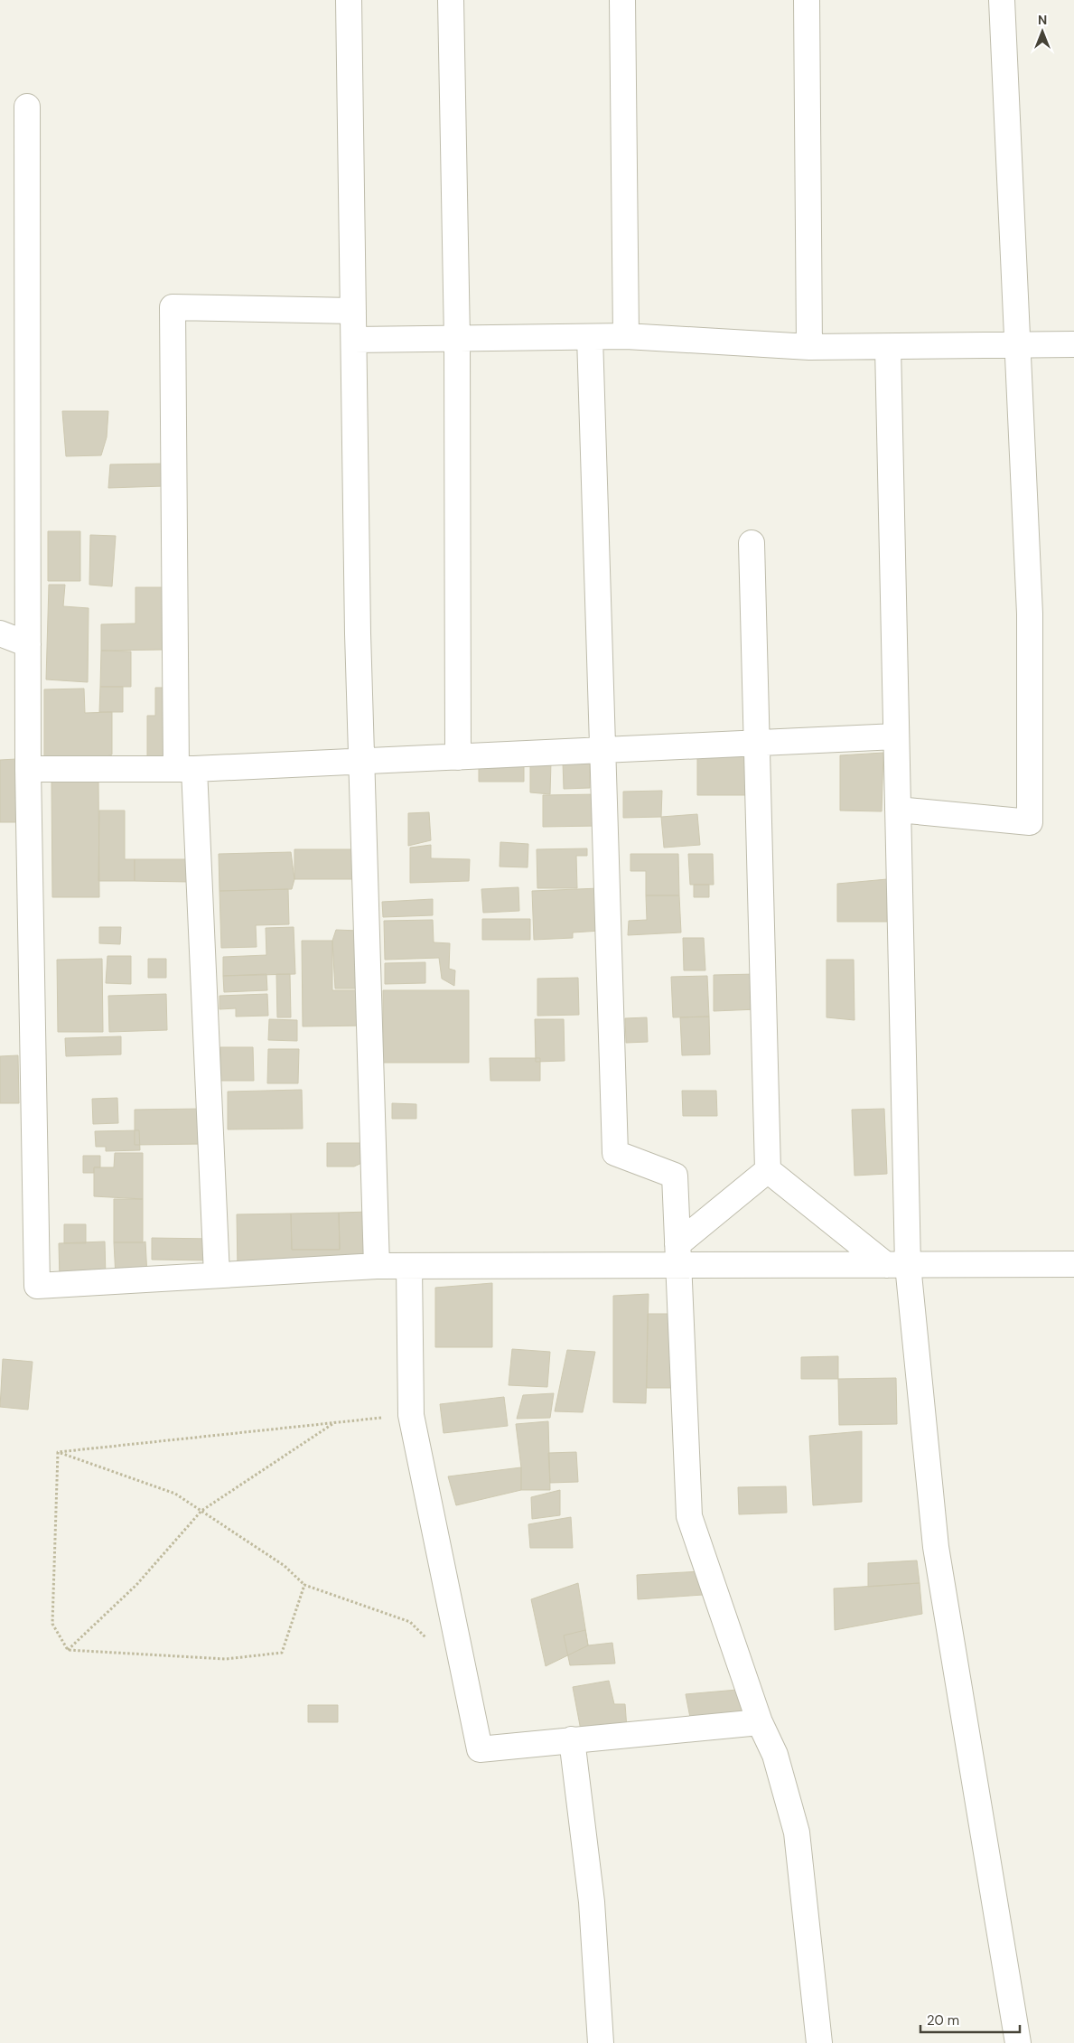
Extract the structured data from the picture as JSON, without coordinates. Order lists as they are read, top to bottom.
{
  "scale_bar": "20 m",
  "north": "top"
}
